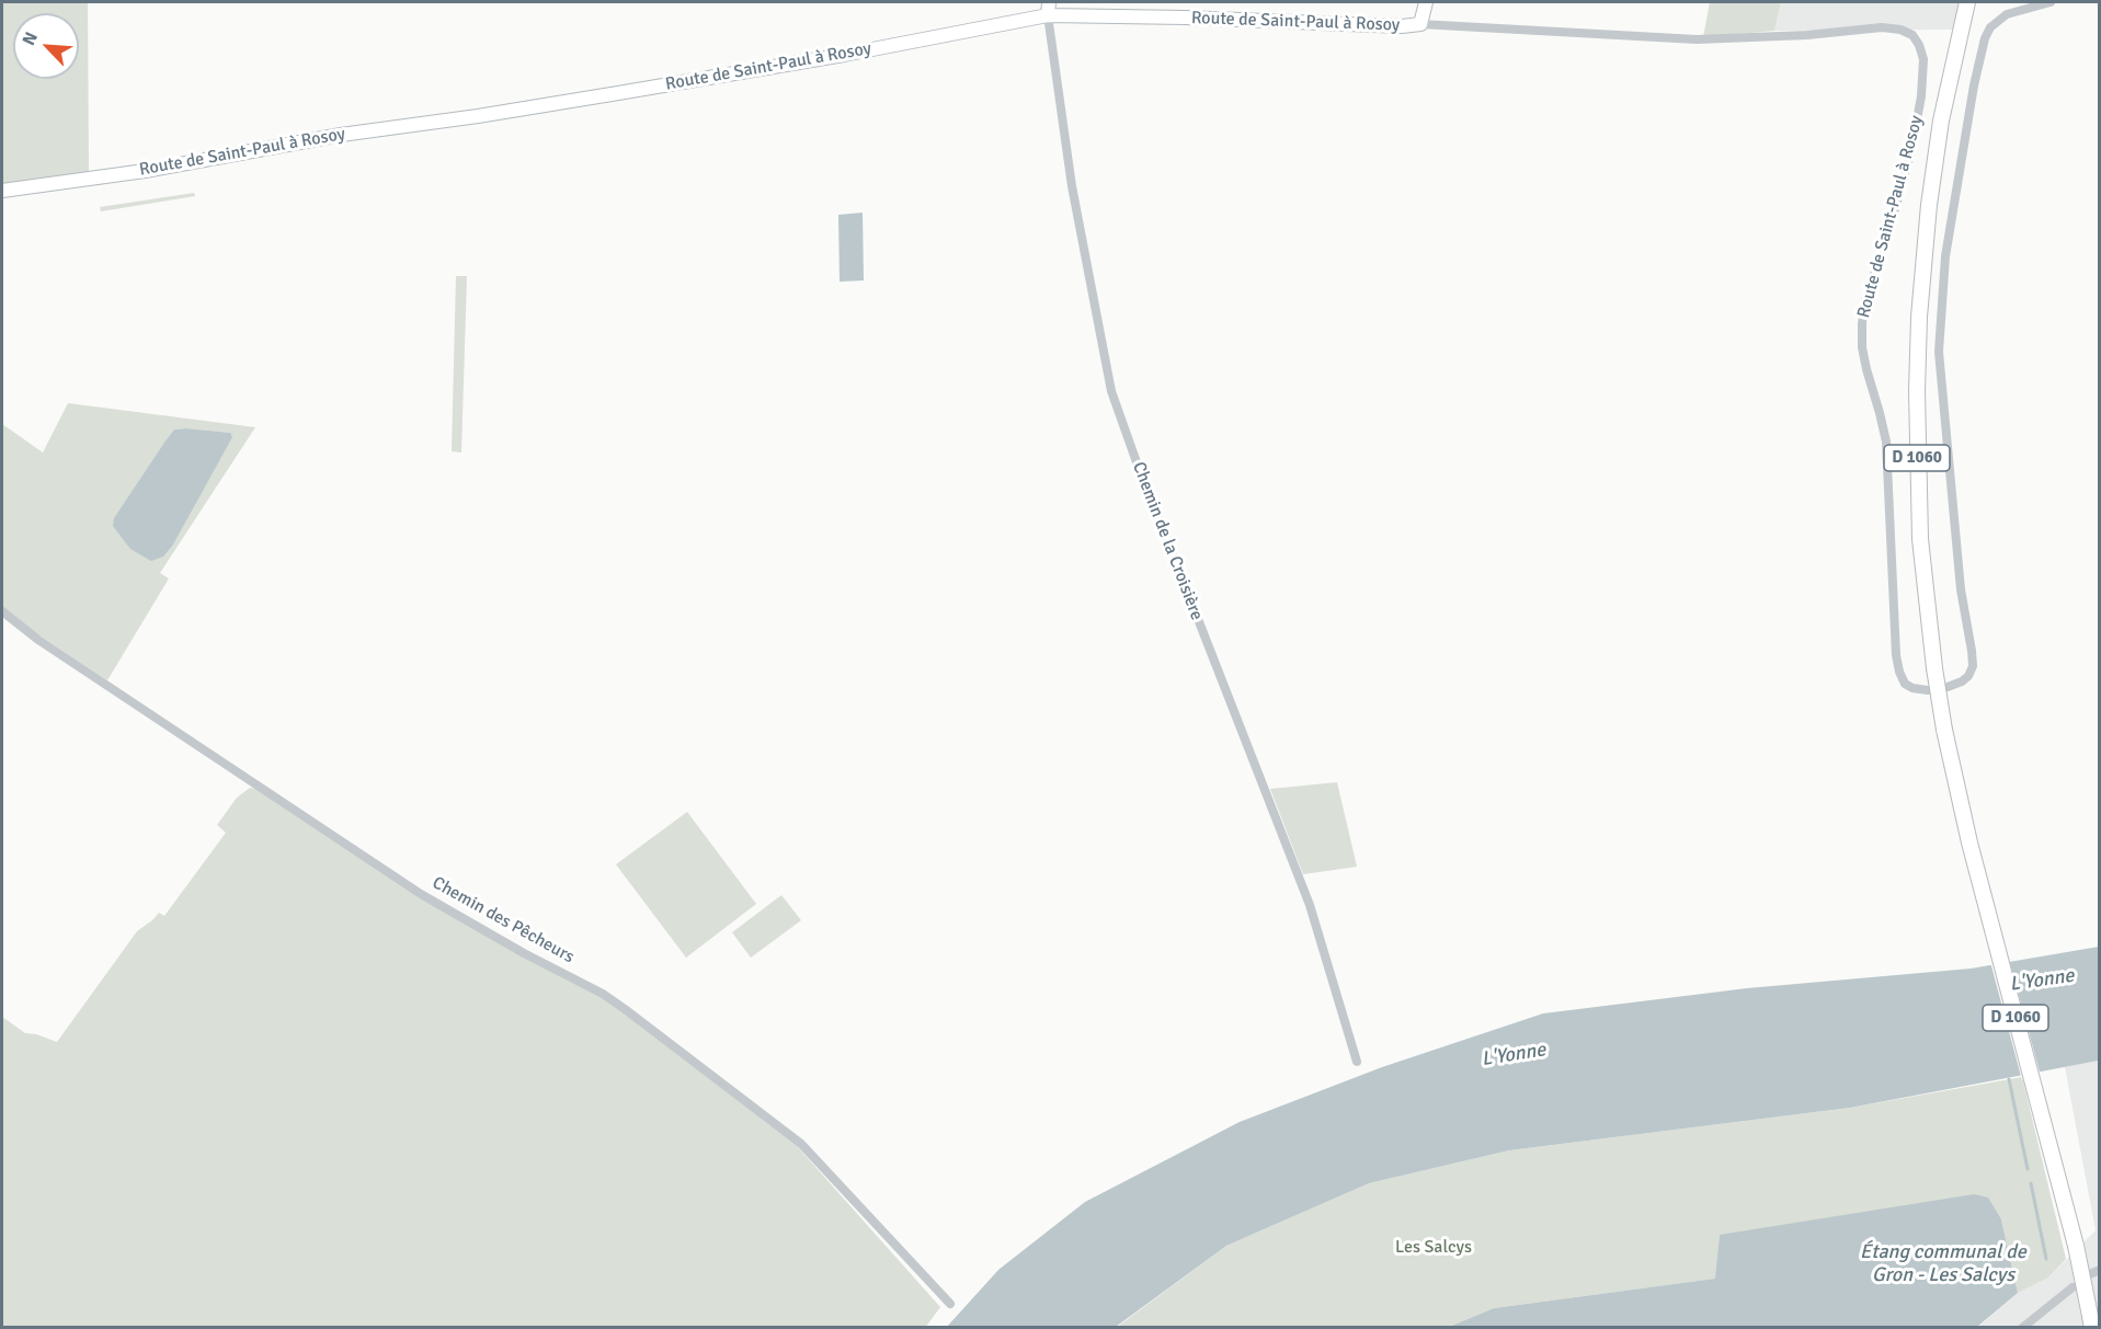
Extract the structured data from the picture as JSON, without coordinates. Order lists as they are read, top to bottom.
{
  "streets": {
    "main road": ["D 1060"],
    "street": ["Route de Saint-Paul à Rosoy", "Chemin de la Croisière", "Chemin des Pêcheurs"]
  },
  "crossings": [
    ["Route de Saint-Paul à Rosoy", "Chemin de la Croisière"]
  ],
  "water": ["L'Yonne", "Étang communal de Gron - Les Salcys"],
  "parks": ["Les Salcys"],
  "north": "top left"
}
